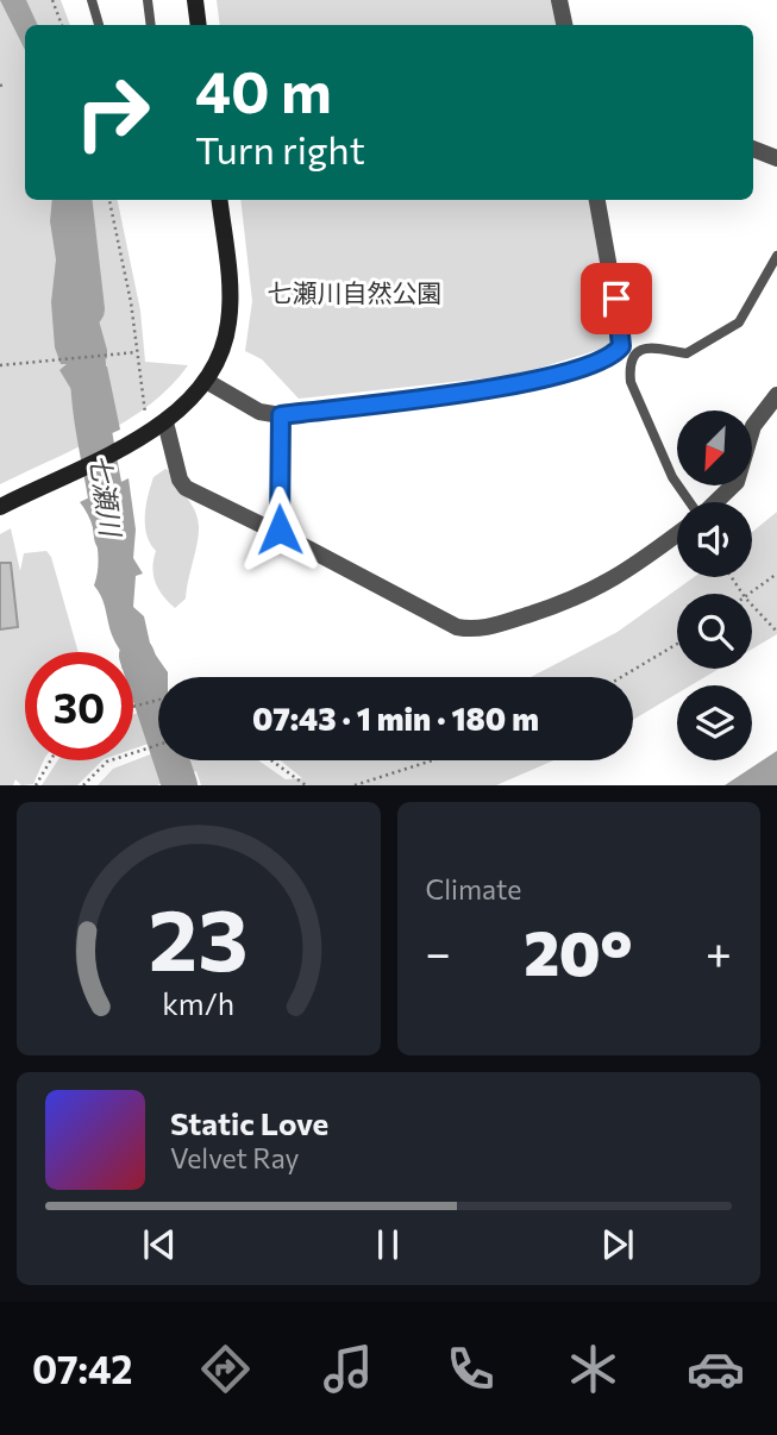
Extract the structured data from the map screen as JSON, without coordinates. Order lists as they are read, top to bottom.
{
  "water": ["七瀬川"],
  "parks": ["七瀬川自然公園"],
  "north": "bottom left",
  "page": {
    "turn": ["40 m", "Turn right"],
    "limit": "30",
    "trip": "07:43 · 1 min · 180 m",
    "tile": "Climate",
    "heat": ["−", "20°", "+"],
    "song": ["Static Love", "Velvet Ray"],
    "tabs": "07:42",
    "gauge": ["23", "km/h"]
  }
}
